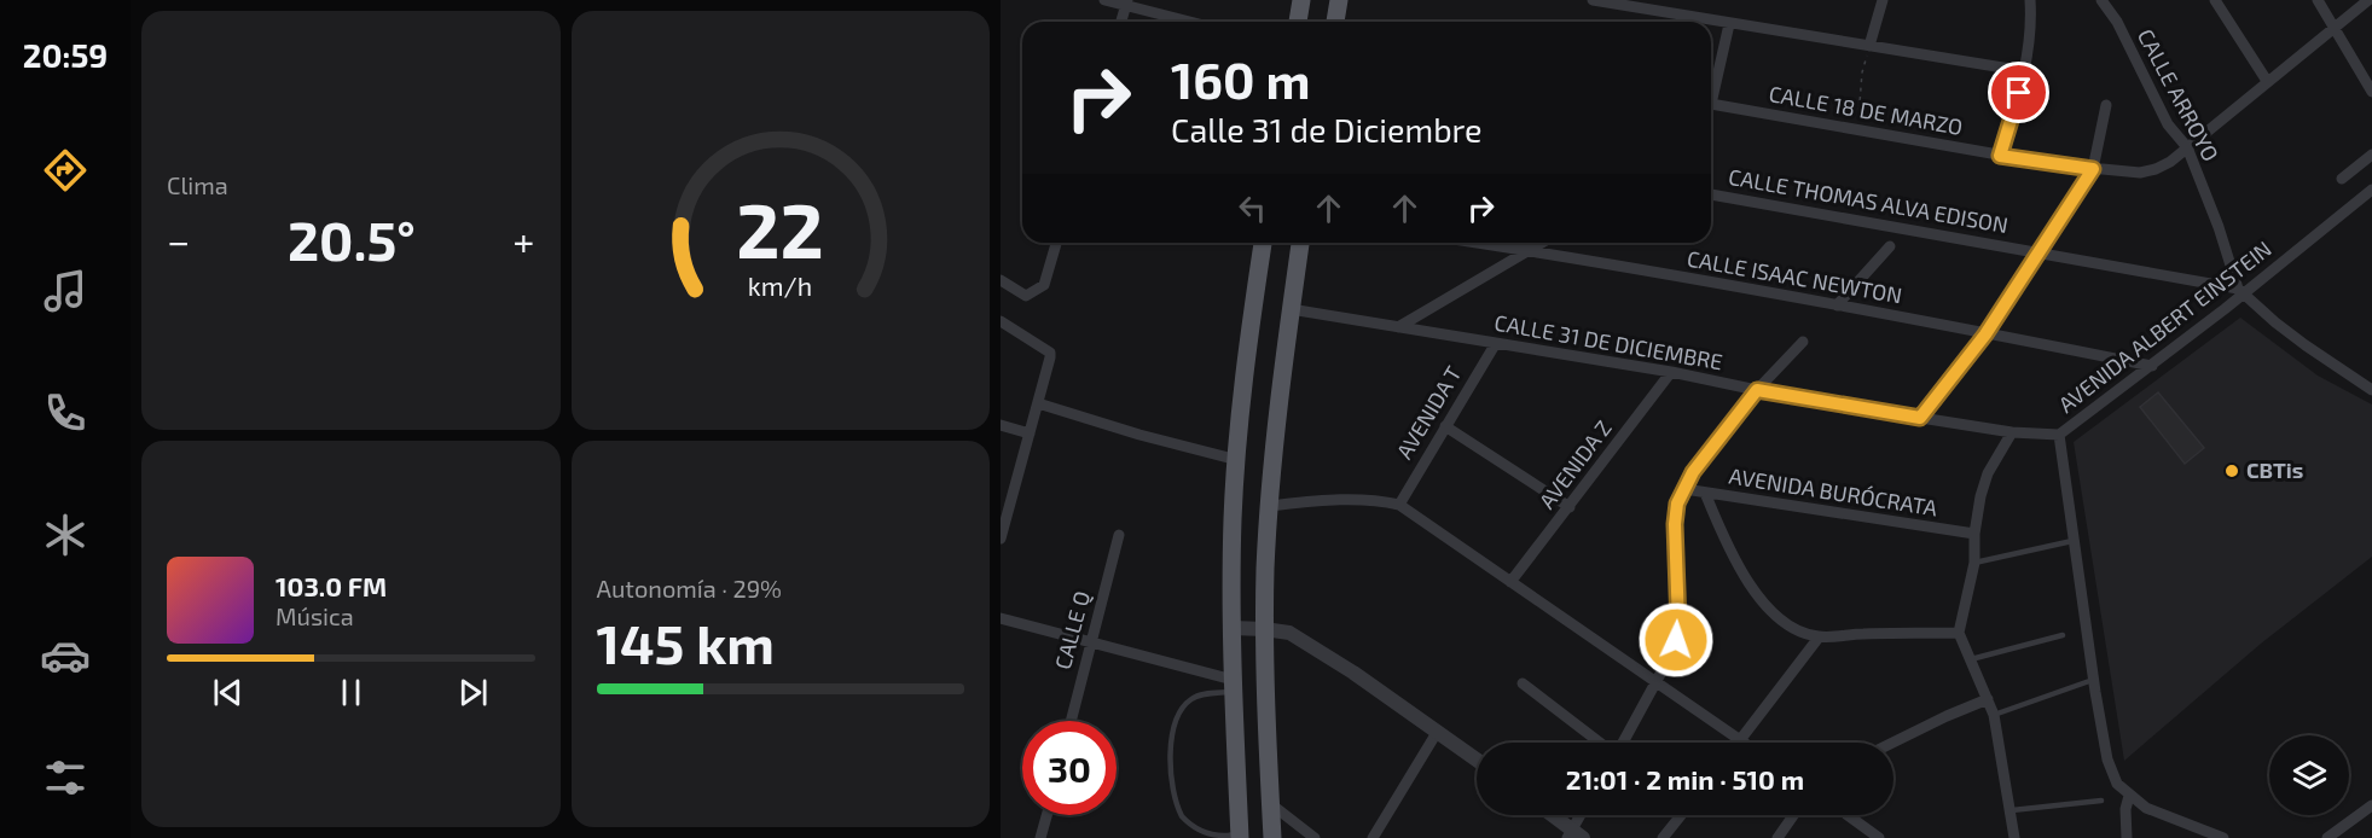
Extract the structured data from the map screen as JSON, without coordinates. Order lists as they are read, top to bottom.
{
  "streets": {
    "street": [
      "CALLE ARROYO",
      "CALLE 18 DE MARZO",
      "CALLE THOMAS ALVA EDISON",
      "CALLE ISAAC NEWTON",
      "AVENIDA ALBERT EINSTEIN",
      "CALLE 31 DE DICIEMBRE",
      "AVENIDA T",
      "AVENIDA Z",
      "AVENIDA BURÓCRATA",
      "CALLE Q"
    ]
  },
  "crossings": [
    ["CALLE ARROYO", "CALLE 18 DE MARZO"],
    ["CALLE ARROYO", "CALLE THOMAS ALVA EDISON"],
    ["CALLE ARROYO", "AVENIDA ALBERT EINSTEIN"],
    ["CALLE THOMAS ALVA EDISON", "AVENIDA ALBERT EINSTEIN"],
    ["CALLE ISAAC NEWTON", "AVENIDA ALBERT EINSTEIN"],
    ["AVENIDA ALBERT EINSTEIN", "CALLE 31 DE DICIEMBRE"],
    ["CALLE 31 DE DICIEMBRE", "AVENIDA T"],
    ["CALLE 31 DE DICIEMBRE", "AVENIDA Z"]
  ],
  "places": ["CBTis"],
  "page": {
    "tabs": "20:59",
    "tile": [
      "Clima",
      ["Autonomía · 29%", "145 km"]
    ],
    "turn": ["160 m", "Calle 31 de Diciembre"],
    "heat": ["−", "20.5°", "+"],
    "song": ["103.0 FM", "Música"],
    "limit": "30",
    "trip": "21:01 · 2 min · 510 m",
    "gauge": ["22", "km/h"]
  }
}
